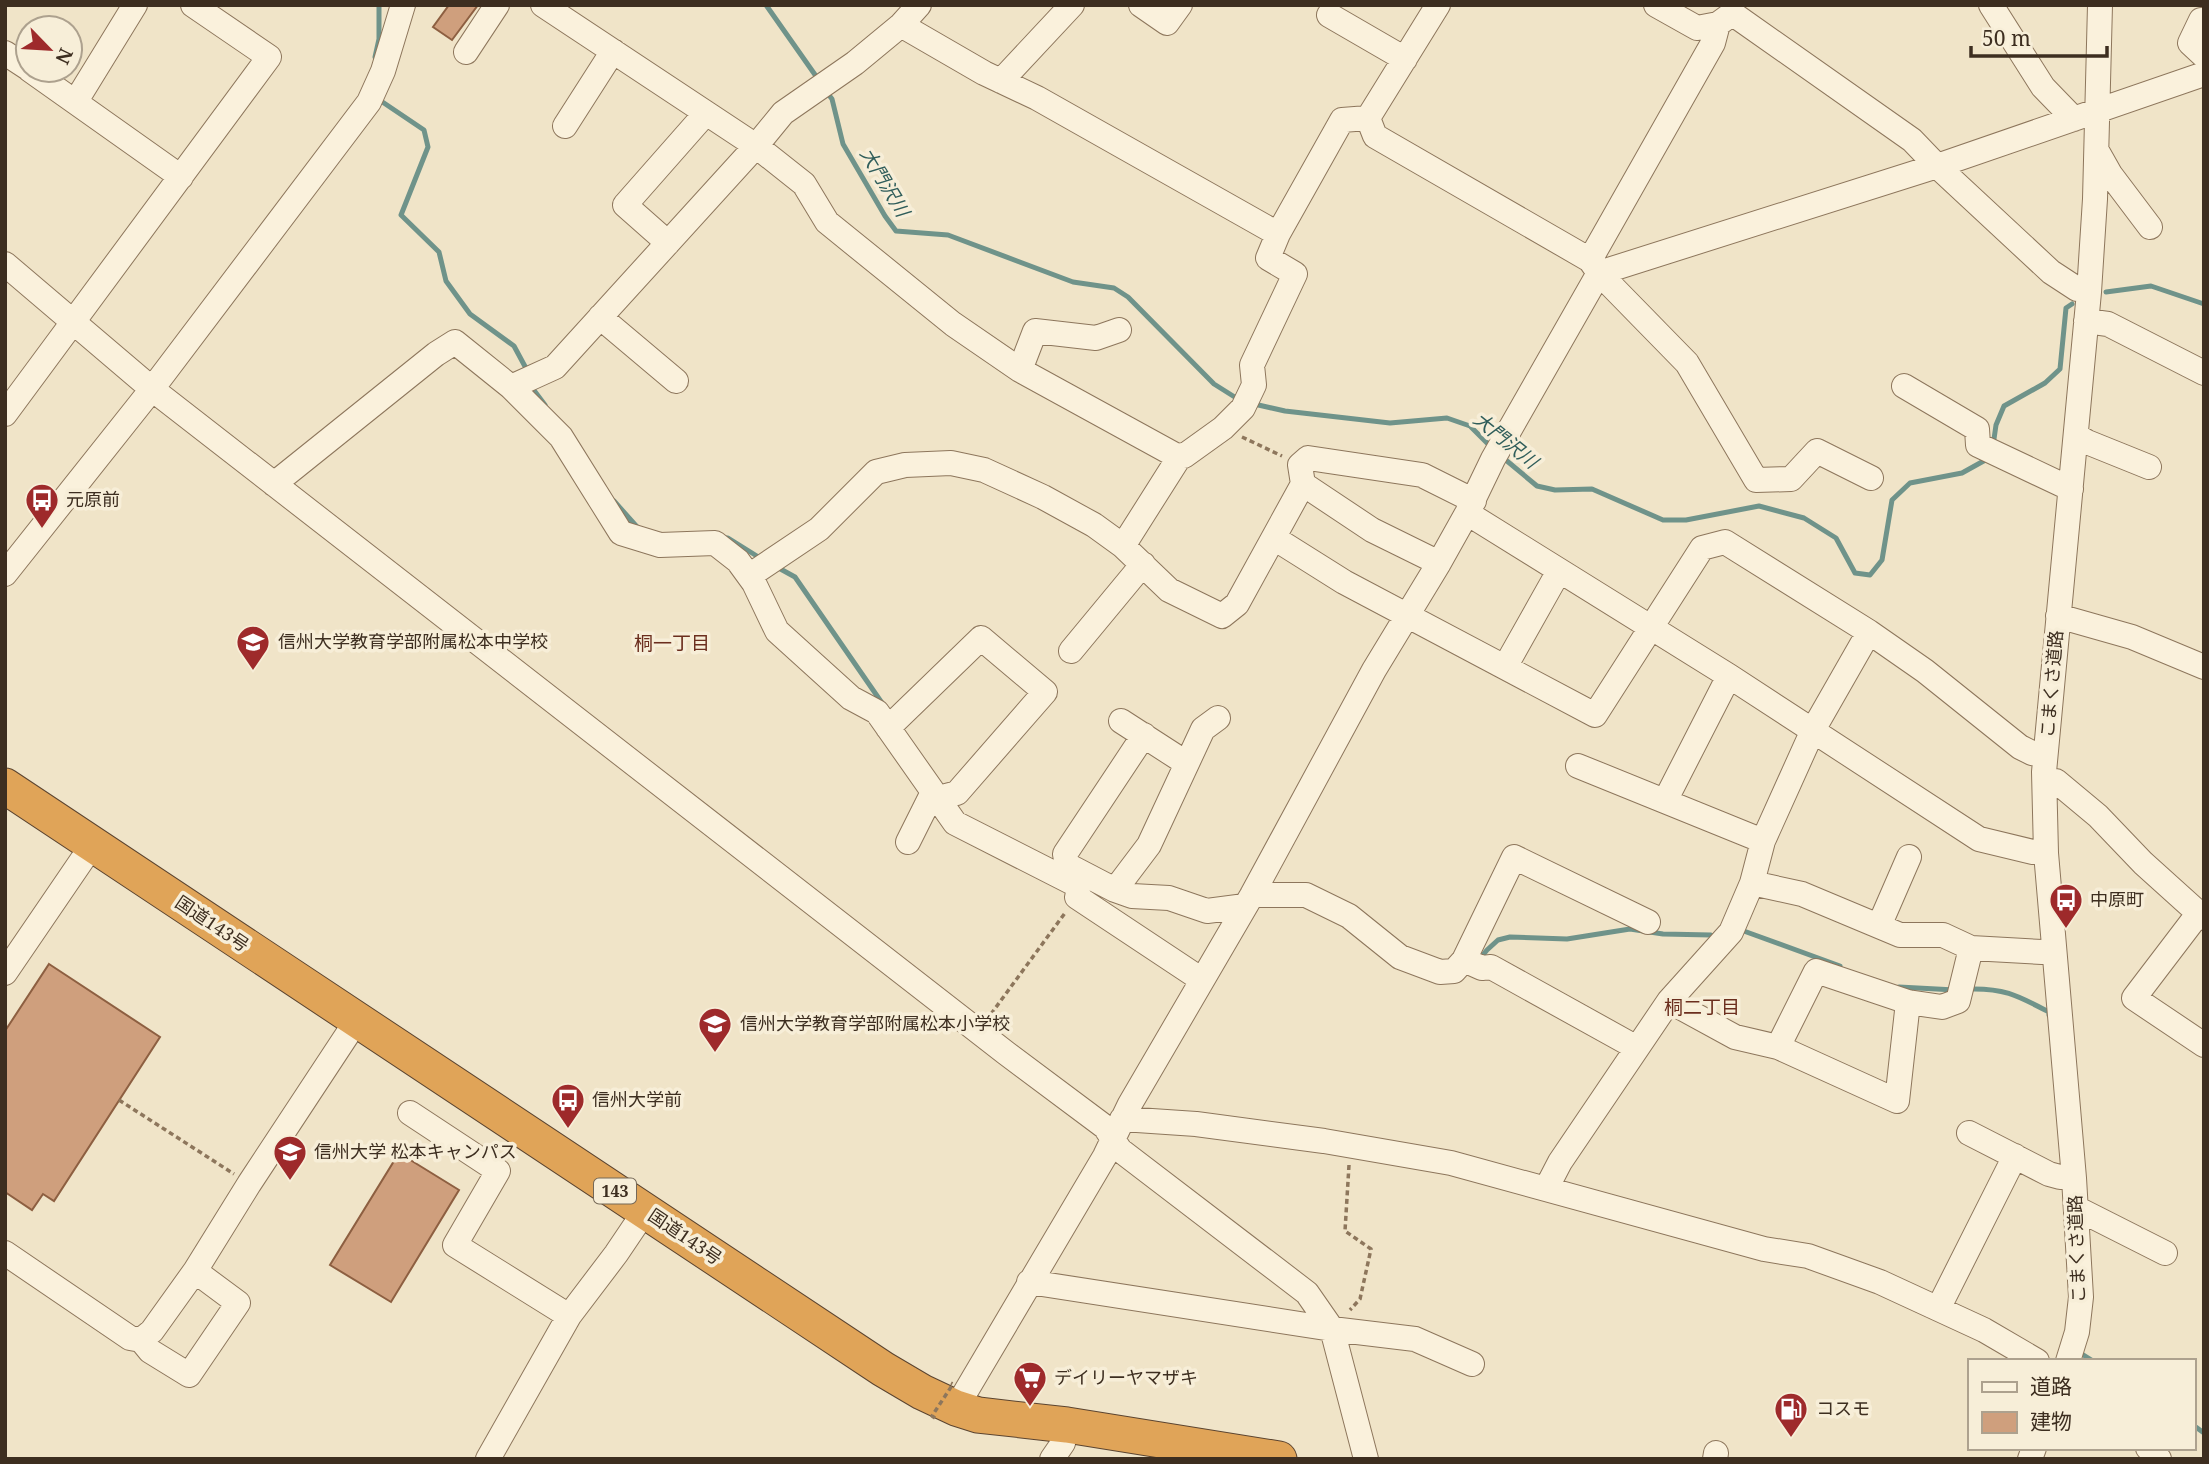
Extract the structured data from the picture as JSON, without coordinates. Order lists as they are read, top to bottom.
{
  "streets": {
    "highway": ["国道143号", "143"],
    "street": ["こまくさ道路"]
  },
  "districts": ["桐一丁目", "桐二丁目"],
  "water": ["大門沢川"],
  "places": {
    "bus stop": ["元原前", "中原町", "信州大学前"],
    "school or university": ["信州大学教育学部附属松本中学校", "信州大学教育学部附属松本小学校", "信州大学 松本キャンパス"],
    "supermarket": ["デイリーヤマザキ"],
    "fuel station": ["コスモ"]
  },
  "legend": ["道路", "建物"],
  "scale_bar": "50 m",
  "north": "bottom right"
}
